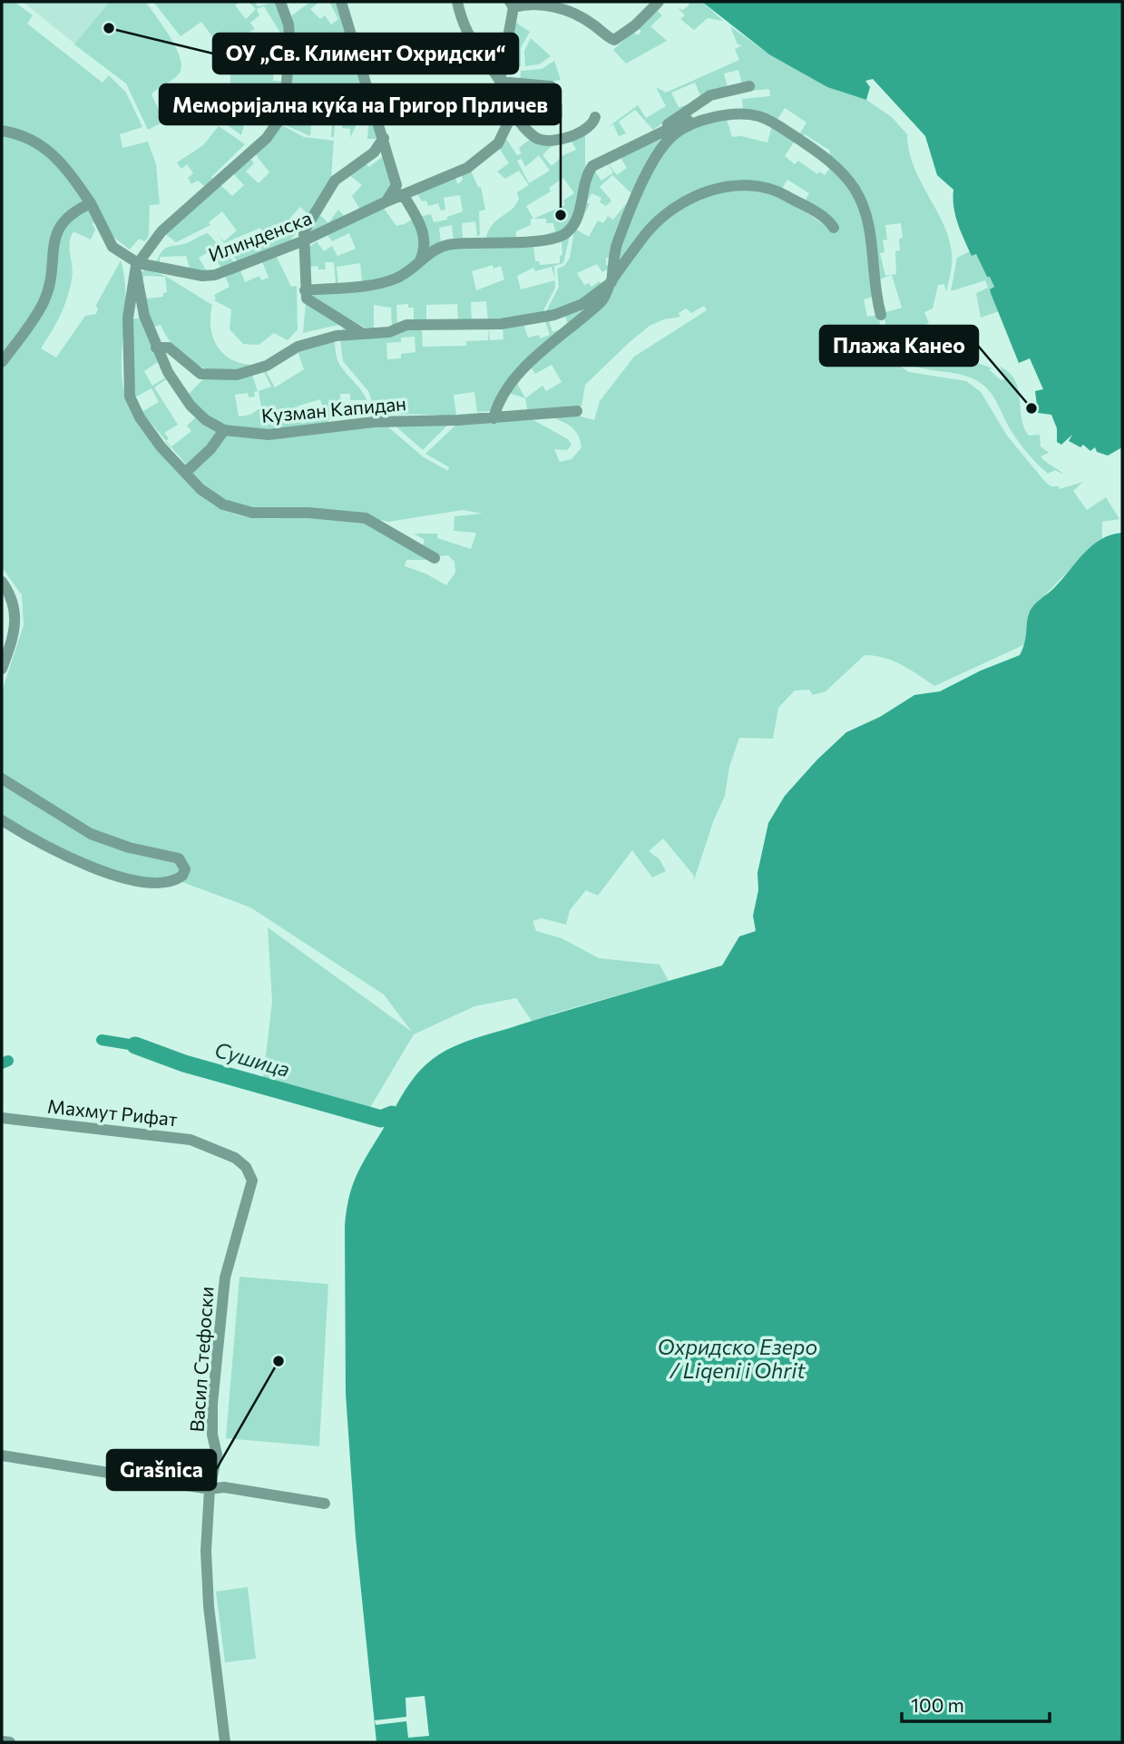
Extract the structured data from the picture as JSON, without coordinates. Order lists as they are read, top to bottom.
{
  "streets": {
    "street": [
      "Илинденска",
      "Кузман Капидан",
      "Махмут Рифат",
      "Васил Стефоски"
    ]
  },
  "crossings": [
    ["Илинденска", "Кузман Капидан"],
    ["Махмут Рифат", "Васил Стефоски"]
  ],
  "water": ["Сушица", "Охридско Езеро / Liqeni i Ohrit"],
  "places": [
    "ОУ „Св. Климент Охридски“",
    "Меморијална куќа на Григор Прличев",
    "Плажа Канео",
    "Grašnica"
  ],
  "scale_bar": "100 m"
}
